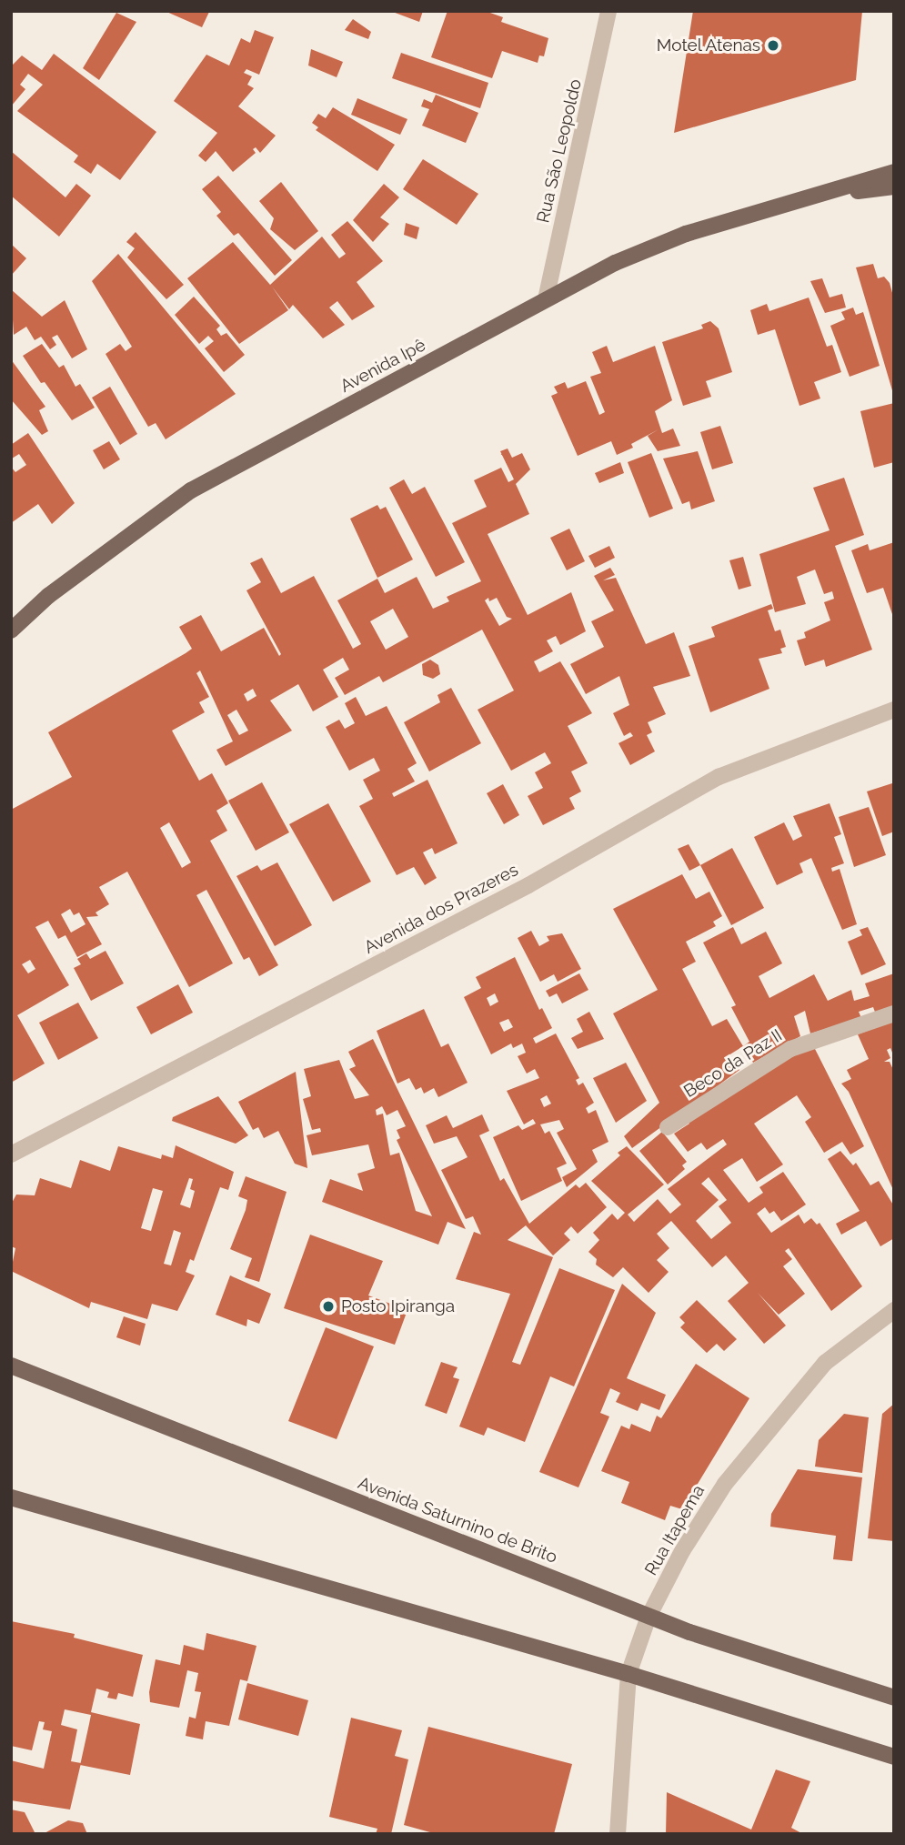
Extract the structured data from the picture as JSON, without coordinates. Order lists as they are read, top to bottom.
{
  "streets": {
    "main road": ["Avenida Ipê", "Avenida Saturnino de Brito"],
    "street": [
      "Rua São Leopoldo",
      "Avenida dos Prazeres",
      "Beco da Paz II",
      "Rua Itapema"
    ]
  },
  "crossings": [
    ["Rua São Leopoldo", "Avenida Ipê"],
    ["Avenida Saturnino de Brito", "Rua Itapema"]
  ],
  "places": ["Motel Atenas", "Posto Ipiranga"]
}
